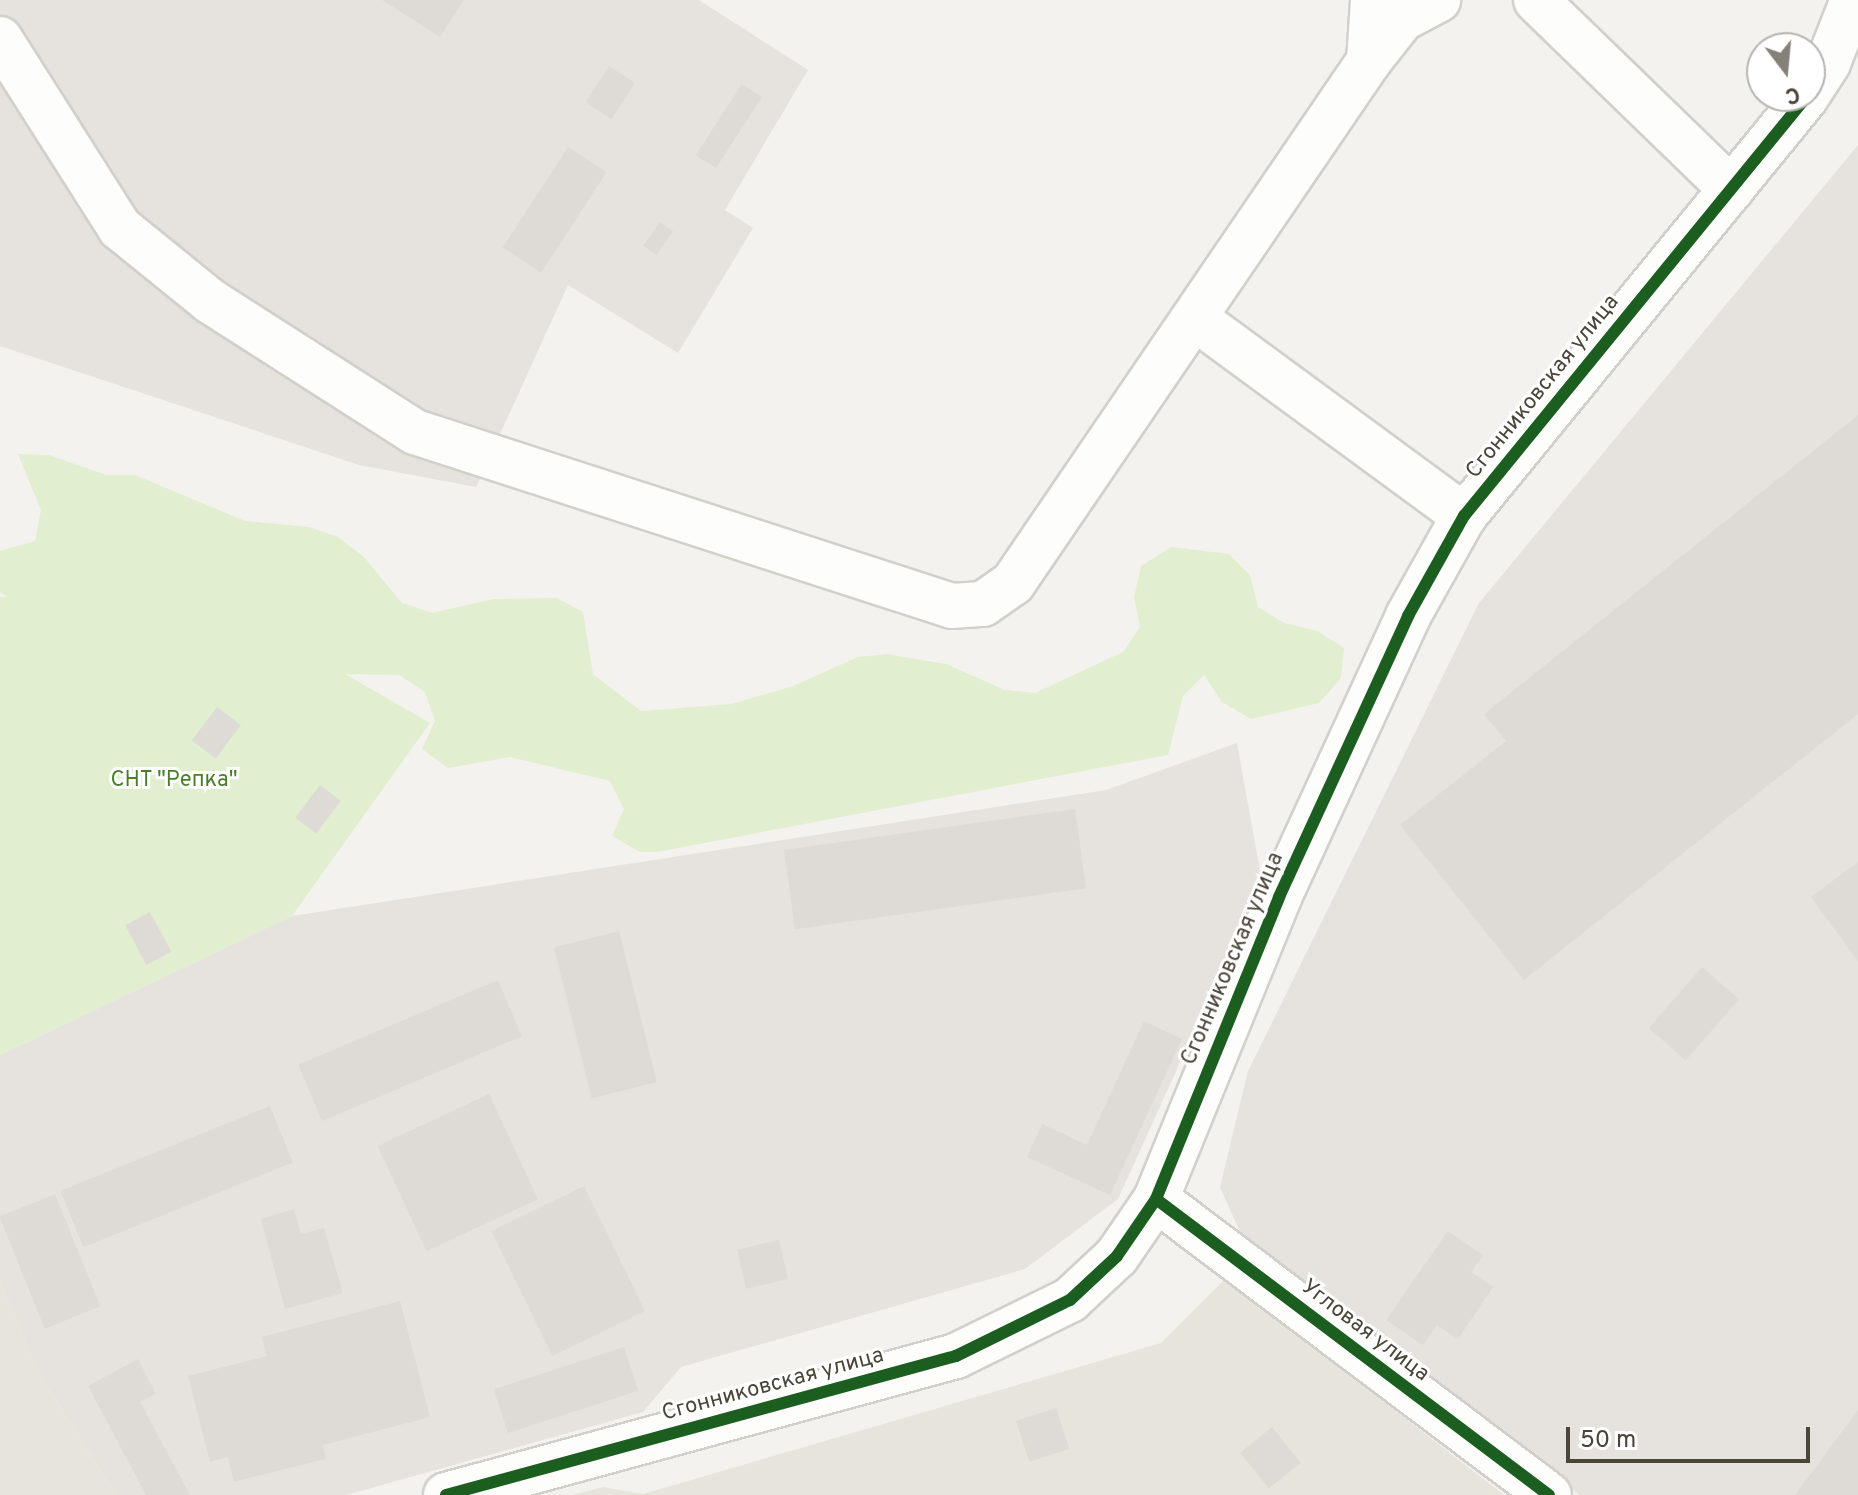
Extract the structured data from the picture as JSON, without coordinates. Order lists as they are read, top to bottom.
{
  "streets": {
    "street": ["Сгонниковская улица", "Угловая улица"]
  },
  "crossings": [
    ["Сгонниковская улица", "Угловая улица"]
  ],
  "parks": ["СНТ \"Репка\""],
  "scale_bar": "50 m",
  "north": "bottom"
}
